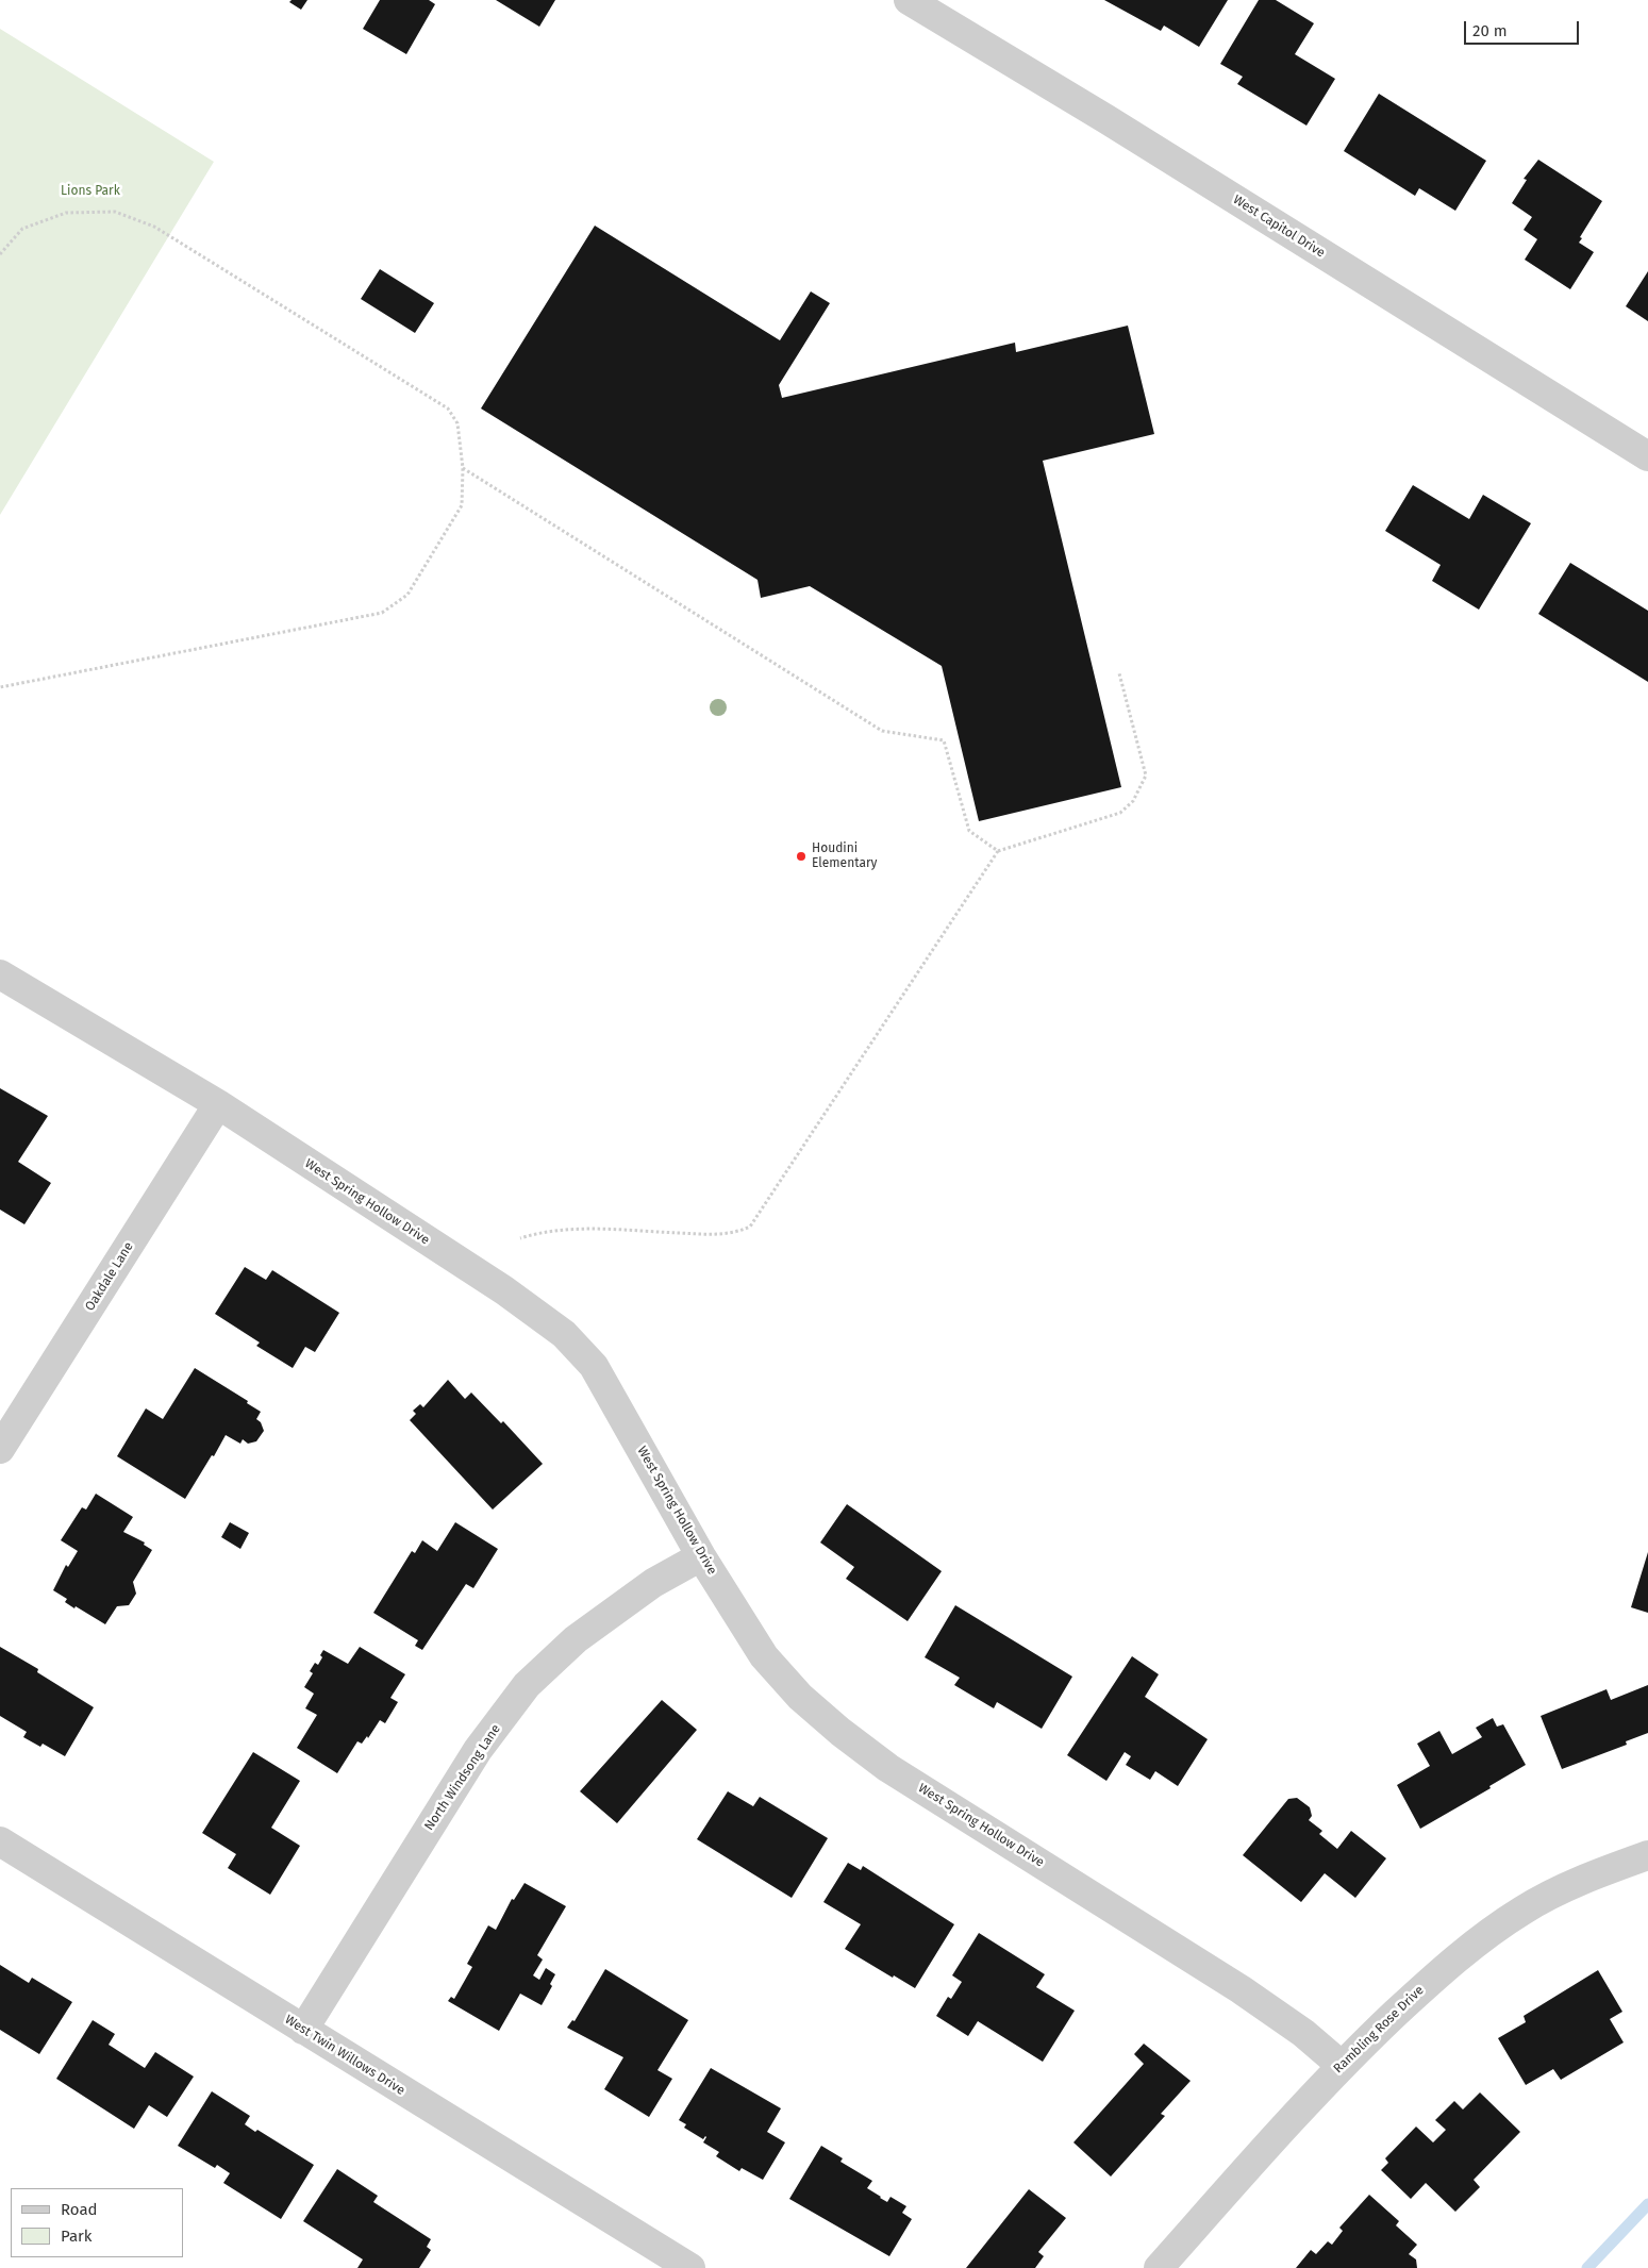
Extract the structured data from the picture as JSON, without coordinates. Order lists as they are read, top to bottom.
{
  "streets": {
    "street": [
      "West Capitol Drive",
      "West Spring Hollow Drive",
      "Oakdale Lane",
      "North Windsong Lane",
      "Rambling Rose Drive",
      "West Twin Willows Drive"
    ]
  },
  "crossings": [
    ["West Spring Hollow Drive", "Oakdale Lane"],
    ["West Spring Hollow Drive", "North Windsong Lane"],
    ["West Spring Hollow Drive", "Rambling Rose Drive"],
    ["North Windsong Lane", "West Twin Willows Drive"]
  ],
  "parks": ["Lions Park"],
  "places": ["Houdini Elementary"],
  "legend": ["Road", "Park"],
  "scale_bar": "20 m"
}
